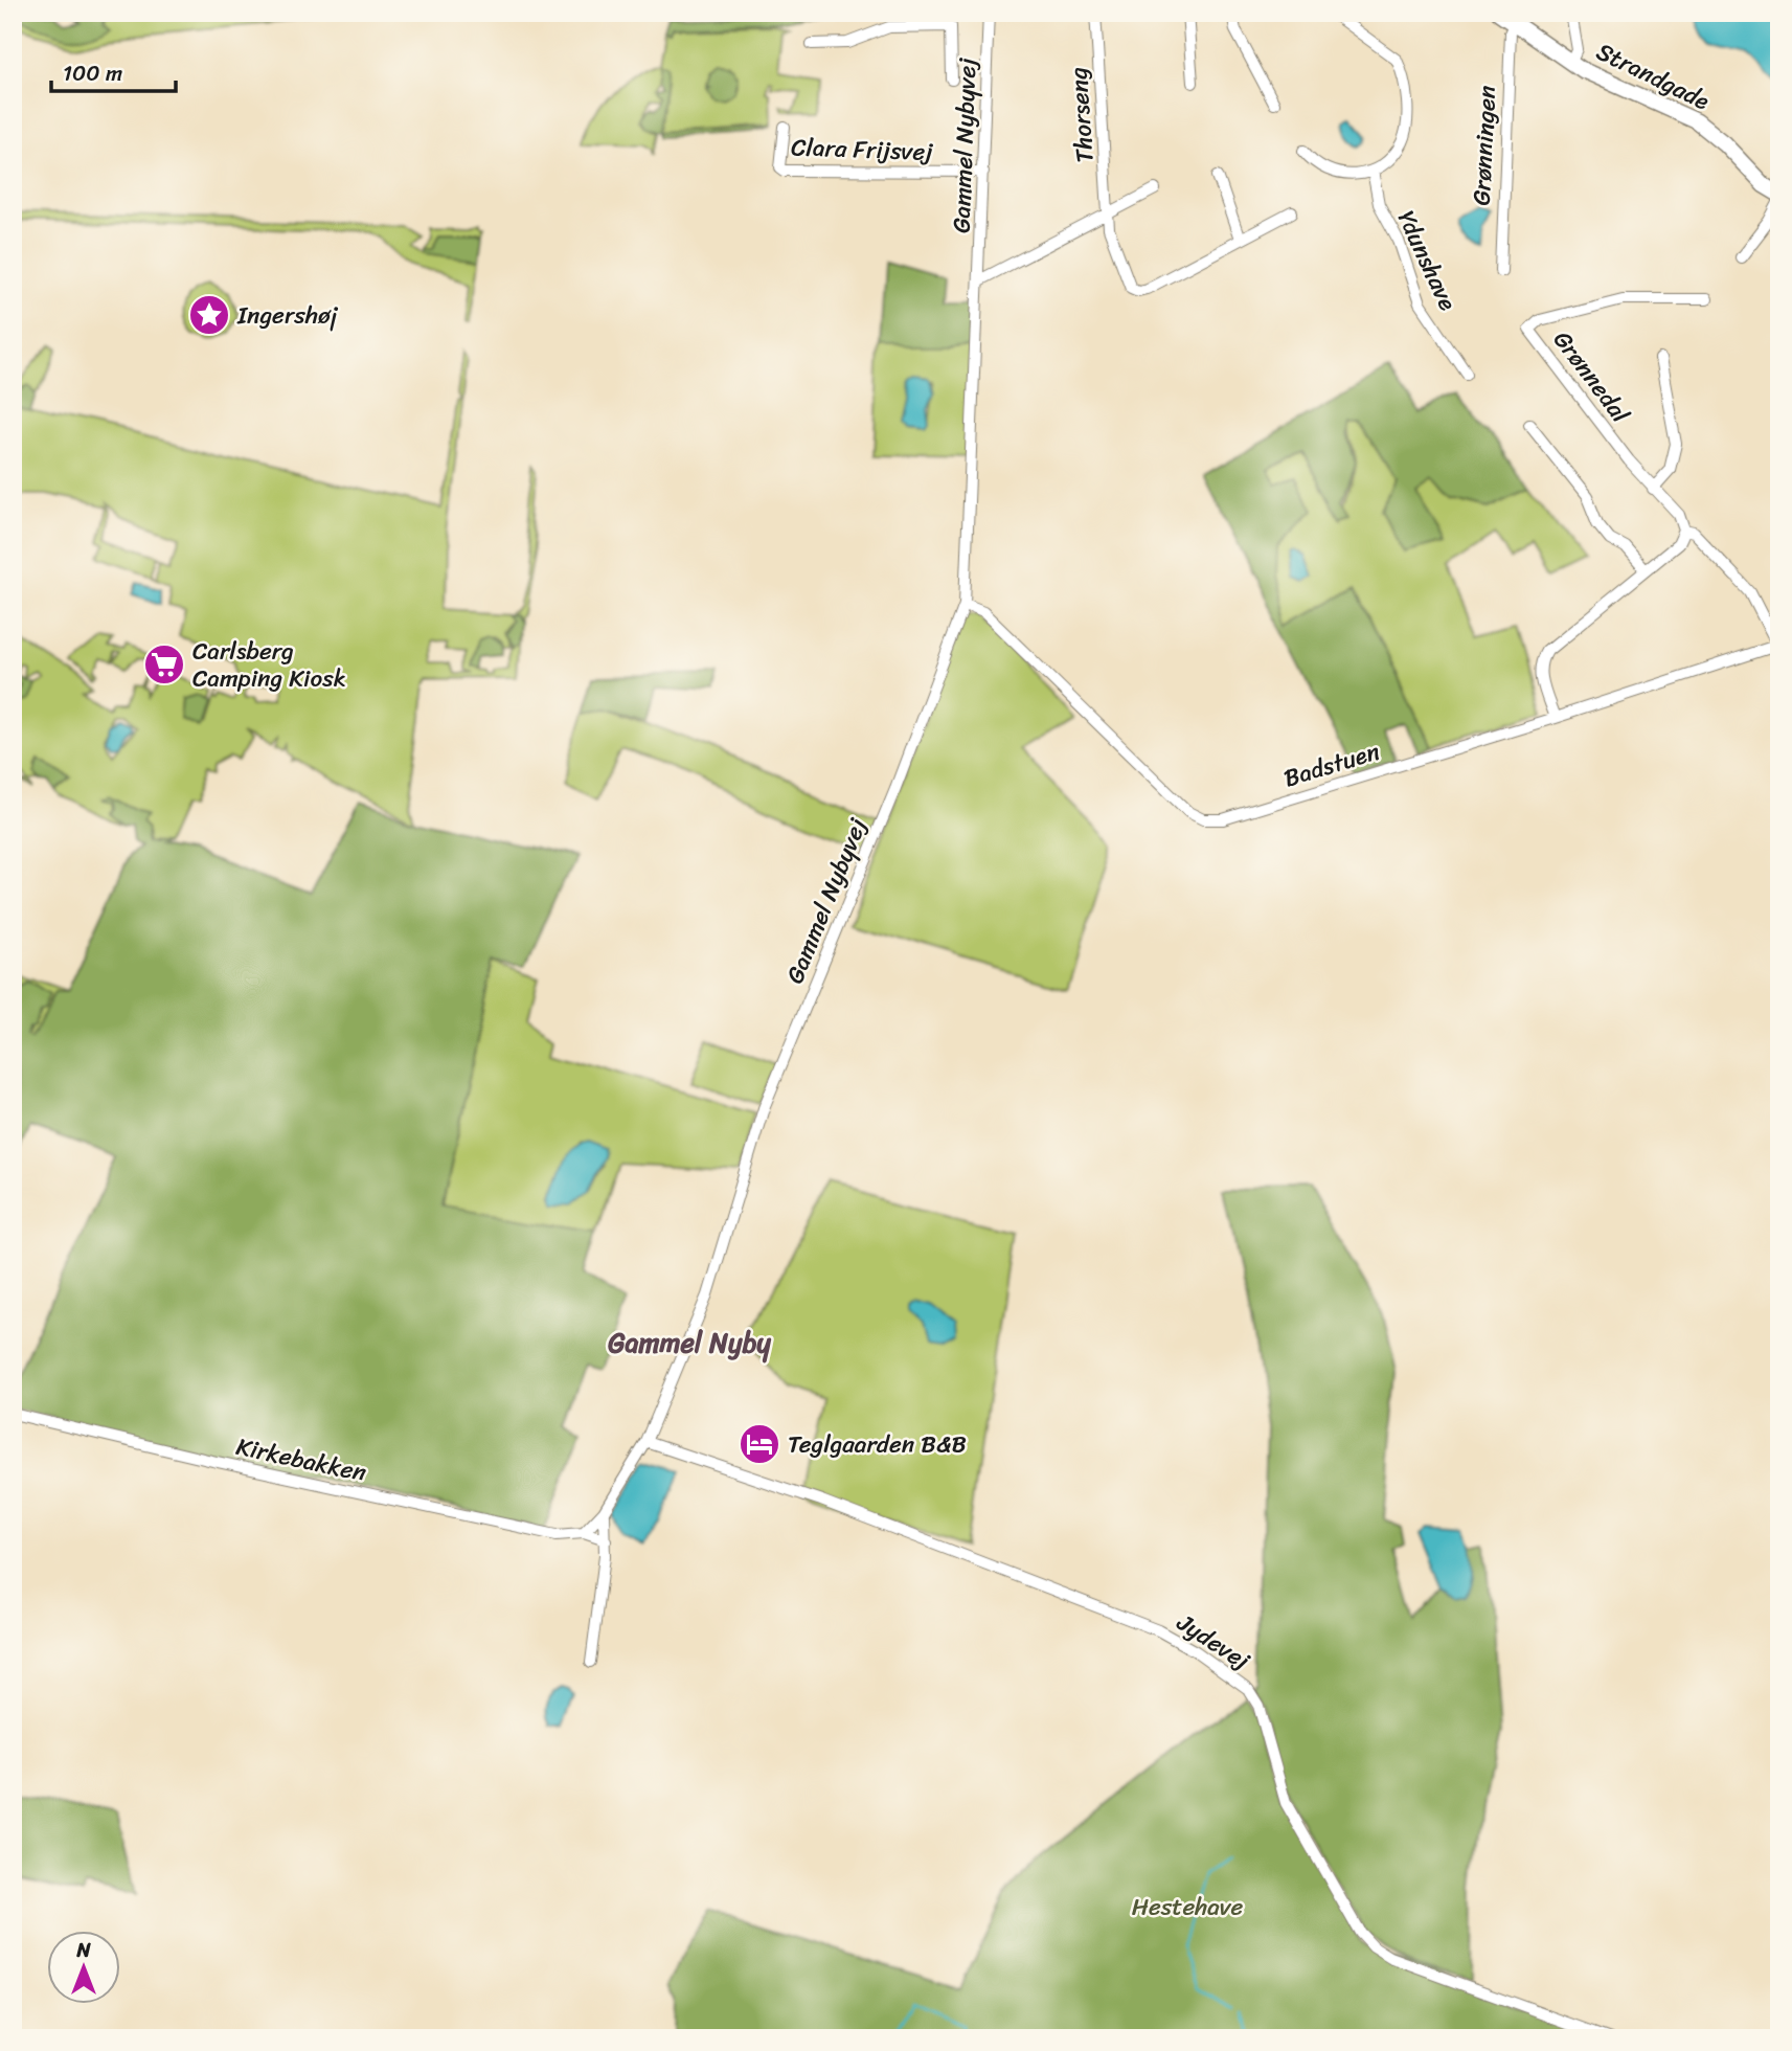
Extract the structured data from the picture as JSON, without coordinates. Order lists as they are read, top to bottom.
{
  "streets": {
    "street": [
      "Strandgade",
      "Thorseng",
      "Gammel Nybyvej",
      "Grønningen",
      "Clara Frijsvej",
      "Ydunshave",
      "Grønnedal",
      "Badstuen",
      "Kirkebakken",
      "Jydevej"
    ]
  },
  "crossings": [
    ["Strandgade", "Grønningen"],
    ["Gammel Nybyvej", "Clara Frijsvej"],
    ["Gammel Nybyvej", "Badstuen"],
    ["Gammel Nybyvej", "Kirkebakken"],
    ["Gammel Nybyvej", "Jydevej"],
    ["Grønnedal", "Badstuen"]
  ],
  "districts": ["Gammel Nyby"],
  "parks": ["Hestehave"],
  "places": {
    "place": ["Ingershøj"],
    "supermarket": ["Carlsberg Camping Kiosk"],
    "hotel": ["Teglgaarden B&B"]
  },
  "scale_bar": "100 m",
  "north": "top"
}
